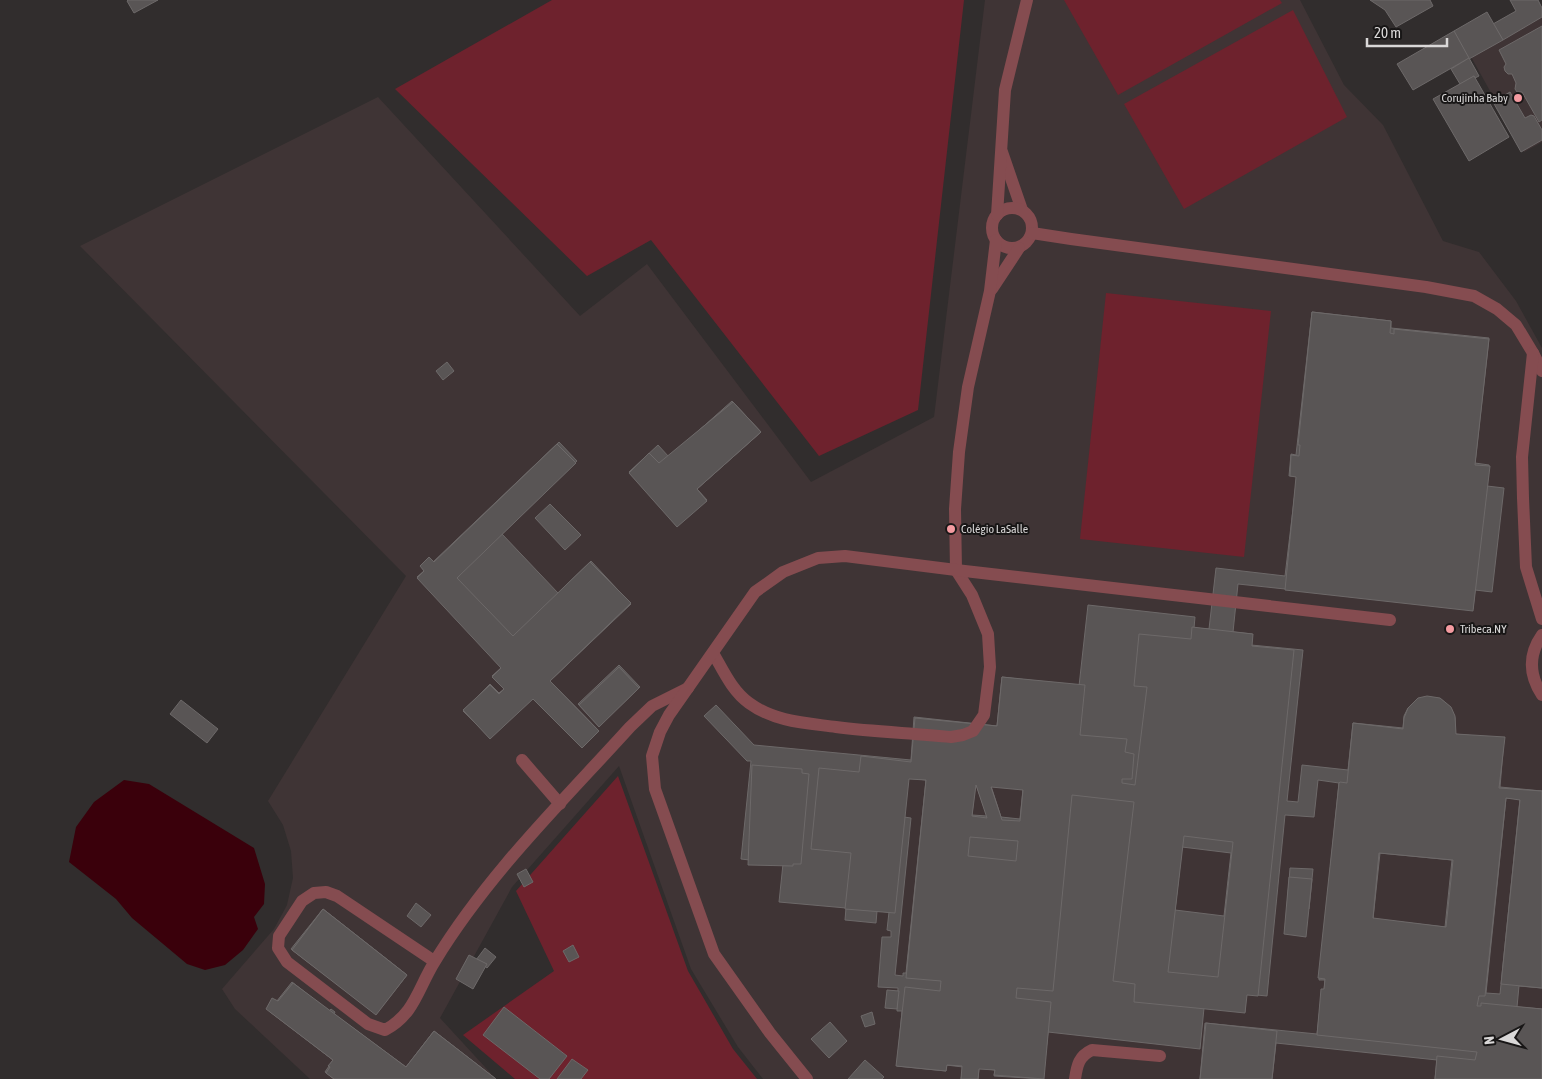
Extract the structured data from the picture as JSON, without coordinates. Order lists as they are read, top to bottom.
{
  "places": ["Corujinha Baby", "Colégio LaSalle", "Tribeca.NY"],
  "scale_bar": "20 m",
  "north": "left"
}
